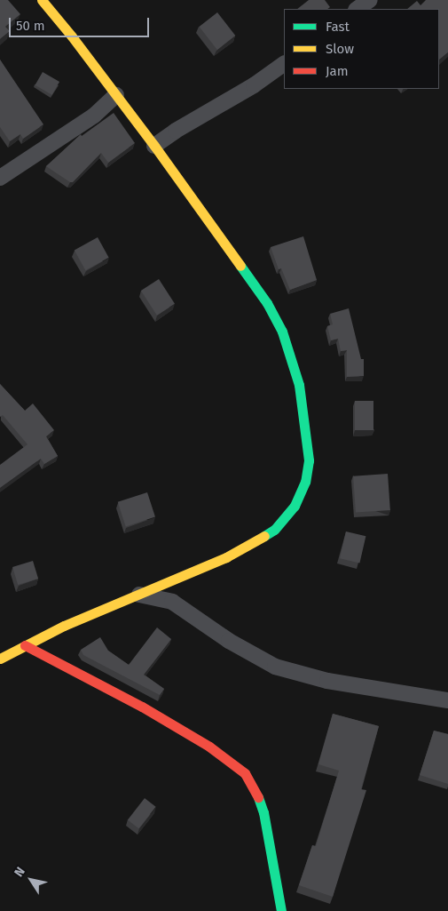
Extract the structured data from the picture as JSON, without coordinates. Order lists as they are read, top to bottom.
{
  "legend": ["Fast", "Slow", "Jam"],
  "scale_bar": "50 m",
  "north": "top left"
}
